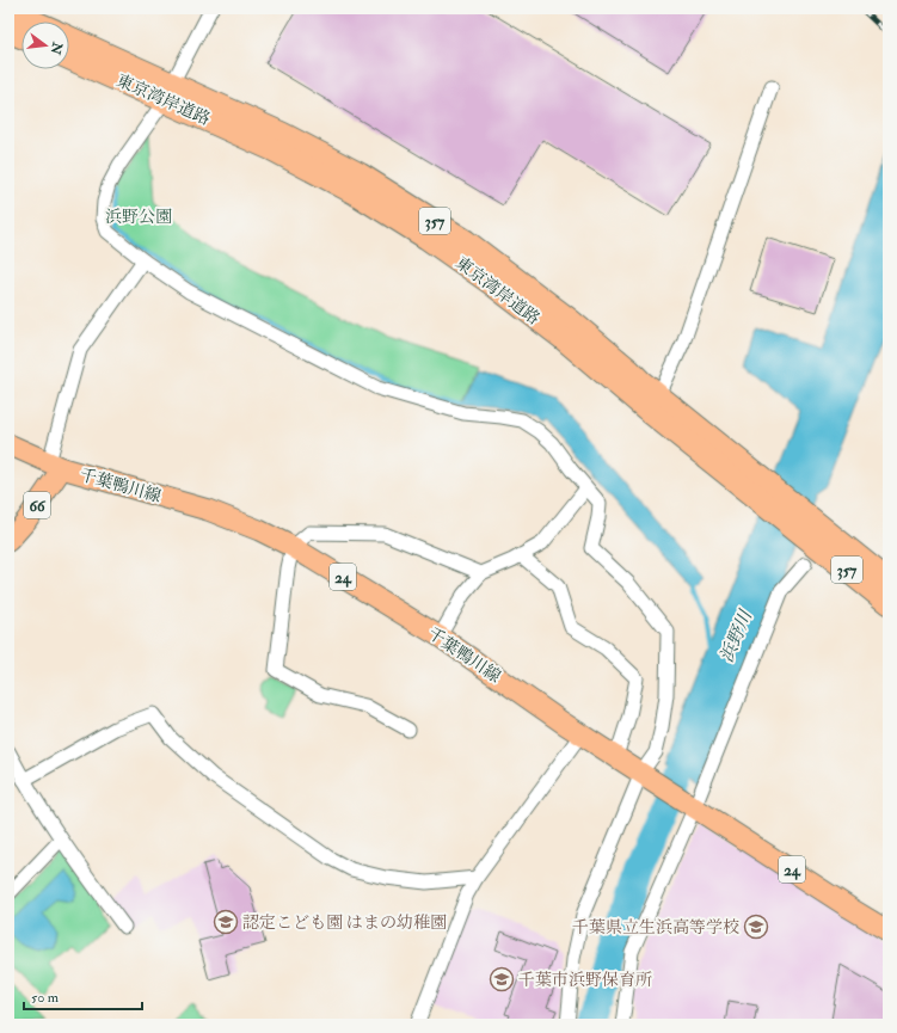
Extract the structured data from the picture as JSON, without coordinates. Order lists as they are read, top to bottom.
{
  "streets": {
    "highway": ["東京湾岸道路", "357"],
    "main road": ["千葉鴨川線", "66", "24"]
  },
  "crossings": [
    ["千葉鴨川線", "66"]
  ],
  "water": ["浜野川"],
  "parks": ["浜野公園"],
  "places": {
    "school or university": ["認定こども園 はまの幼稚園", "千葉県立生浜高等学校", "千葉市浜野保育所"]
  },
  "scale_bar": "50 m",
  "north": "right"
}
